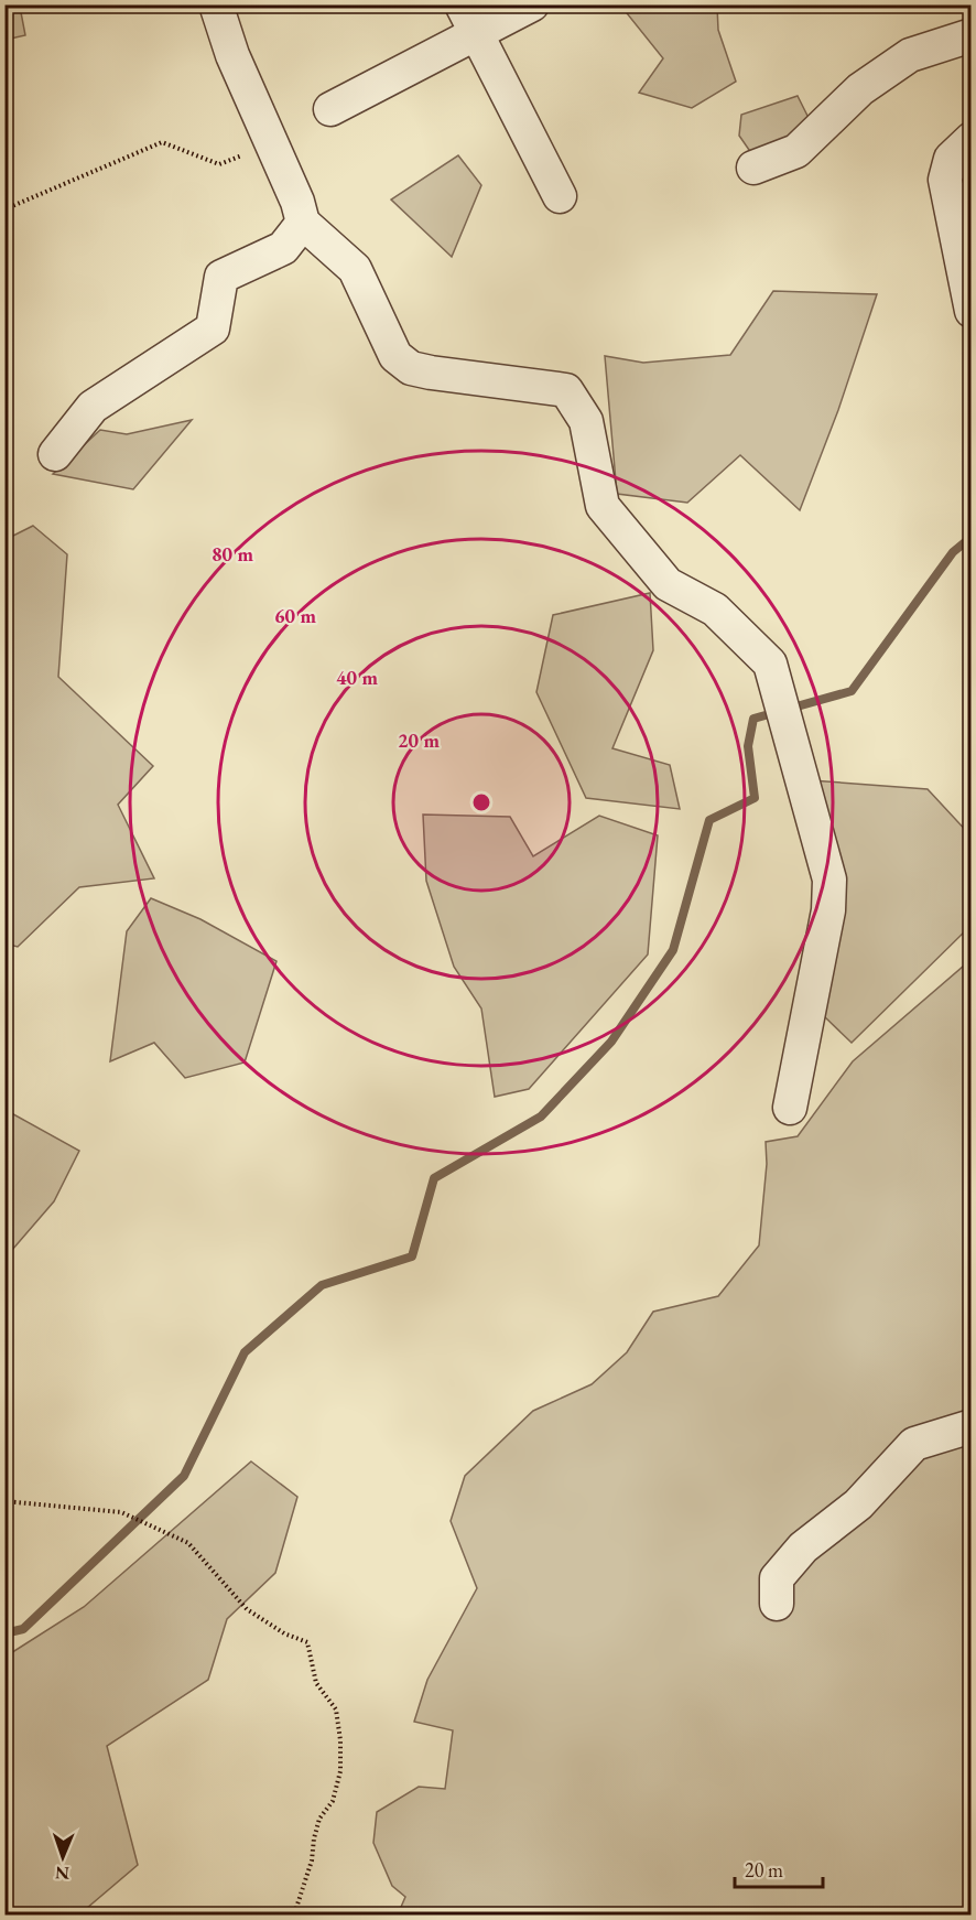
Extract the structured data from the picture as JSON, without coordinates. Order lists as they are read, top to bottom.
{
  "scale_bar": "20 m",
  "north": "bottom",
  "rings": [
    "80 m",
    "60 m",
    "40 m",
    "20 m"
  ]
}
